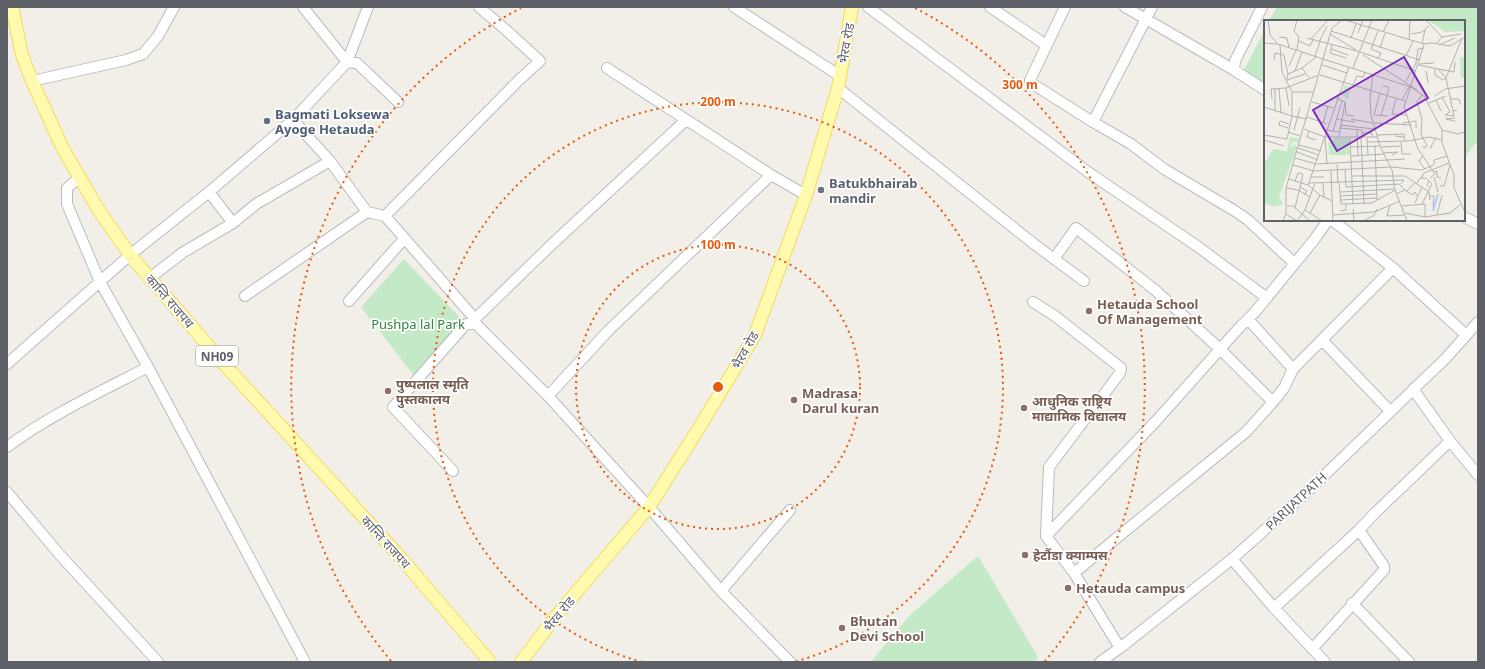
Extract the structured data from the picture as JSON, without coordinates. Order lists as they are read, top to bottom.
{
  "streets": {
    "main road": ["भैरव रोड", "कान्ति राजपथ", "NH09"],
    "street": ["PARIJATPATH"]
  },
  "parks": ["Pushpa lal Park"],
  "places": [
    "Bagmati Loksewa Ayoge Hetauda",
    "Batukbhairab mandir",
    "Hetauda School Of Management",
    "पुष्पलाल स्मृति पुस्तकालय",
    "Madrasa Darul kuran",
    "आधुनिक राष्ट्रिय माद्यामिक विद्यालय",
    "हेटौंडा क्याम्पस",
    "Hetauda campus",
    "Bhutan Devi School"
  ],
  "rings": ["300 m", "200 m", "100 m"]
}
